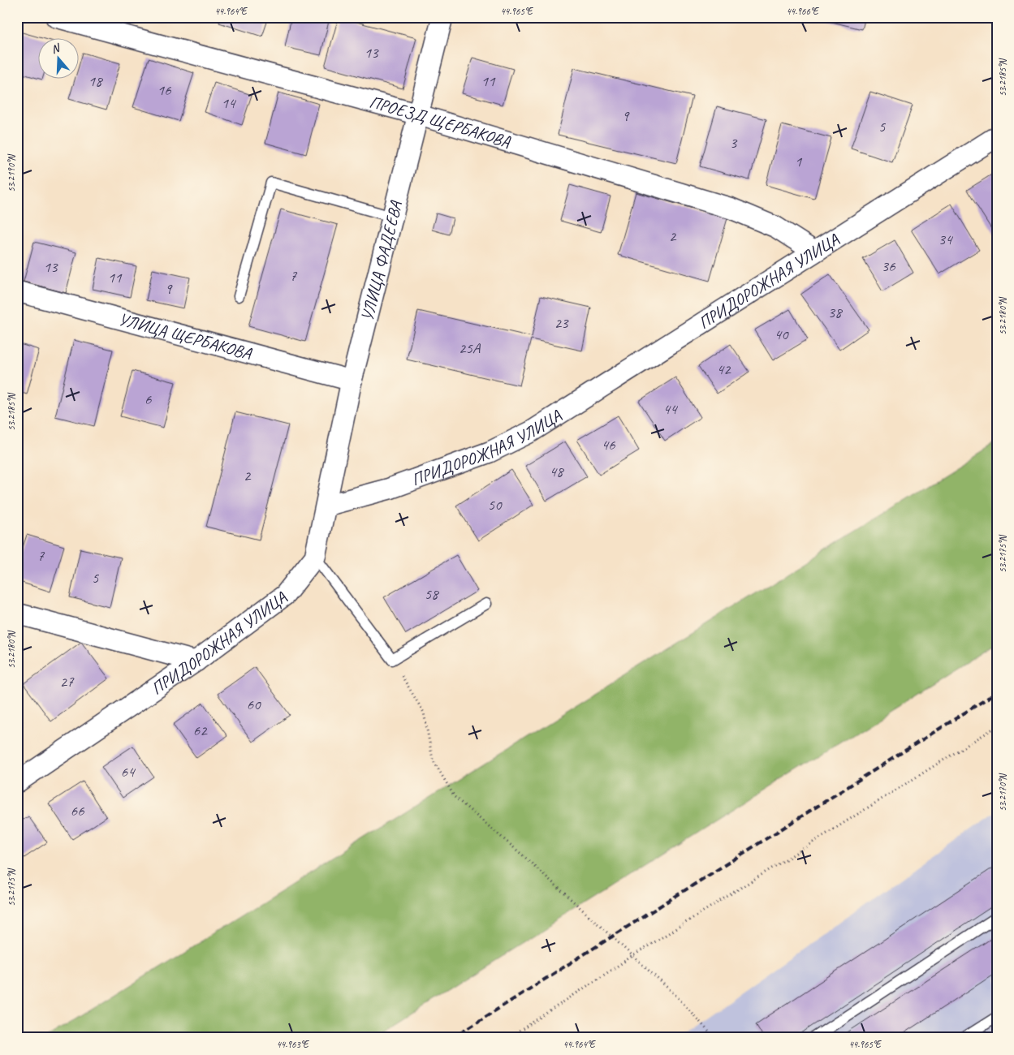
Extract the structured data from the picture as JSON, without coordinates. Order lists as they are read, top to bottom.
{
  "streets": {
    "street": [
      "ПРОЕЗД ЩЕРБАКОВА",
      "УЛИЦА ФАДЕЕВА",
      "ПРИДОРОЖНАЯ УЛИЦА",
      "УЛИЦА ЩЕРБАКОВА"
    ]
  },
  "crossings": [
    ["ПРОЕЗД ЩЕРБАКОВА", "УЛИЦА ФАДЕЕВА"],
    ["ПРОЕЗД ЩЕРБАКОВА", "ПРИДОРОЖНАЯ УЛИЦА"],
    ["УЛИЦА ФАДЕЕВА", "ПРИДОРОЖНАЯ УЛИЦА"],
    ["УЛИЦА ФАДЕЕВА", "УЛИЦА ЩЕРБАКОВА"]
  ],
  "house_numbers": [
    "13",
    "18",
    "11",
    "16",
    "14",
    "9",
    "5",
    "3",
    "1",
    "2",
    "34",
    "36",
    "13",
    "7",
    "11",
    "9",
    "38",
    "23",
    "40",
    "25А",
    "42",
    "6",
    "44",
    "46",
    "48",
    "2",
    "50",
    "7",
    "5",
    "58",
    "27",
    "60",
    "62",
    "64",
    "66"
  ],
  "north": "top",
  "coordinates": [
    "44.964°E",
    "44.965°E",
    "44.966°E",
    "53.2185°N",
    "53.2190°N",
    "53.2180°N",
    "53.2175°N",
    "53.2170°N",
    "44.963°E"
  ]
}
